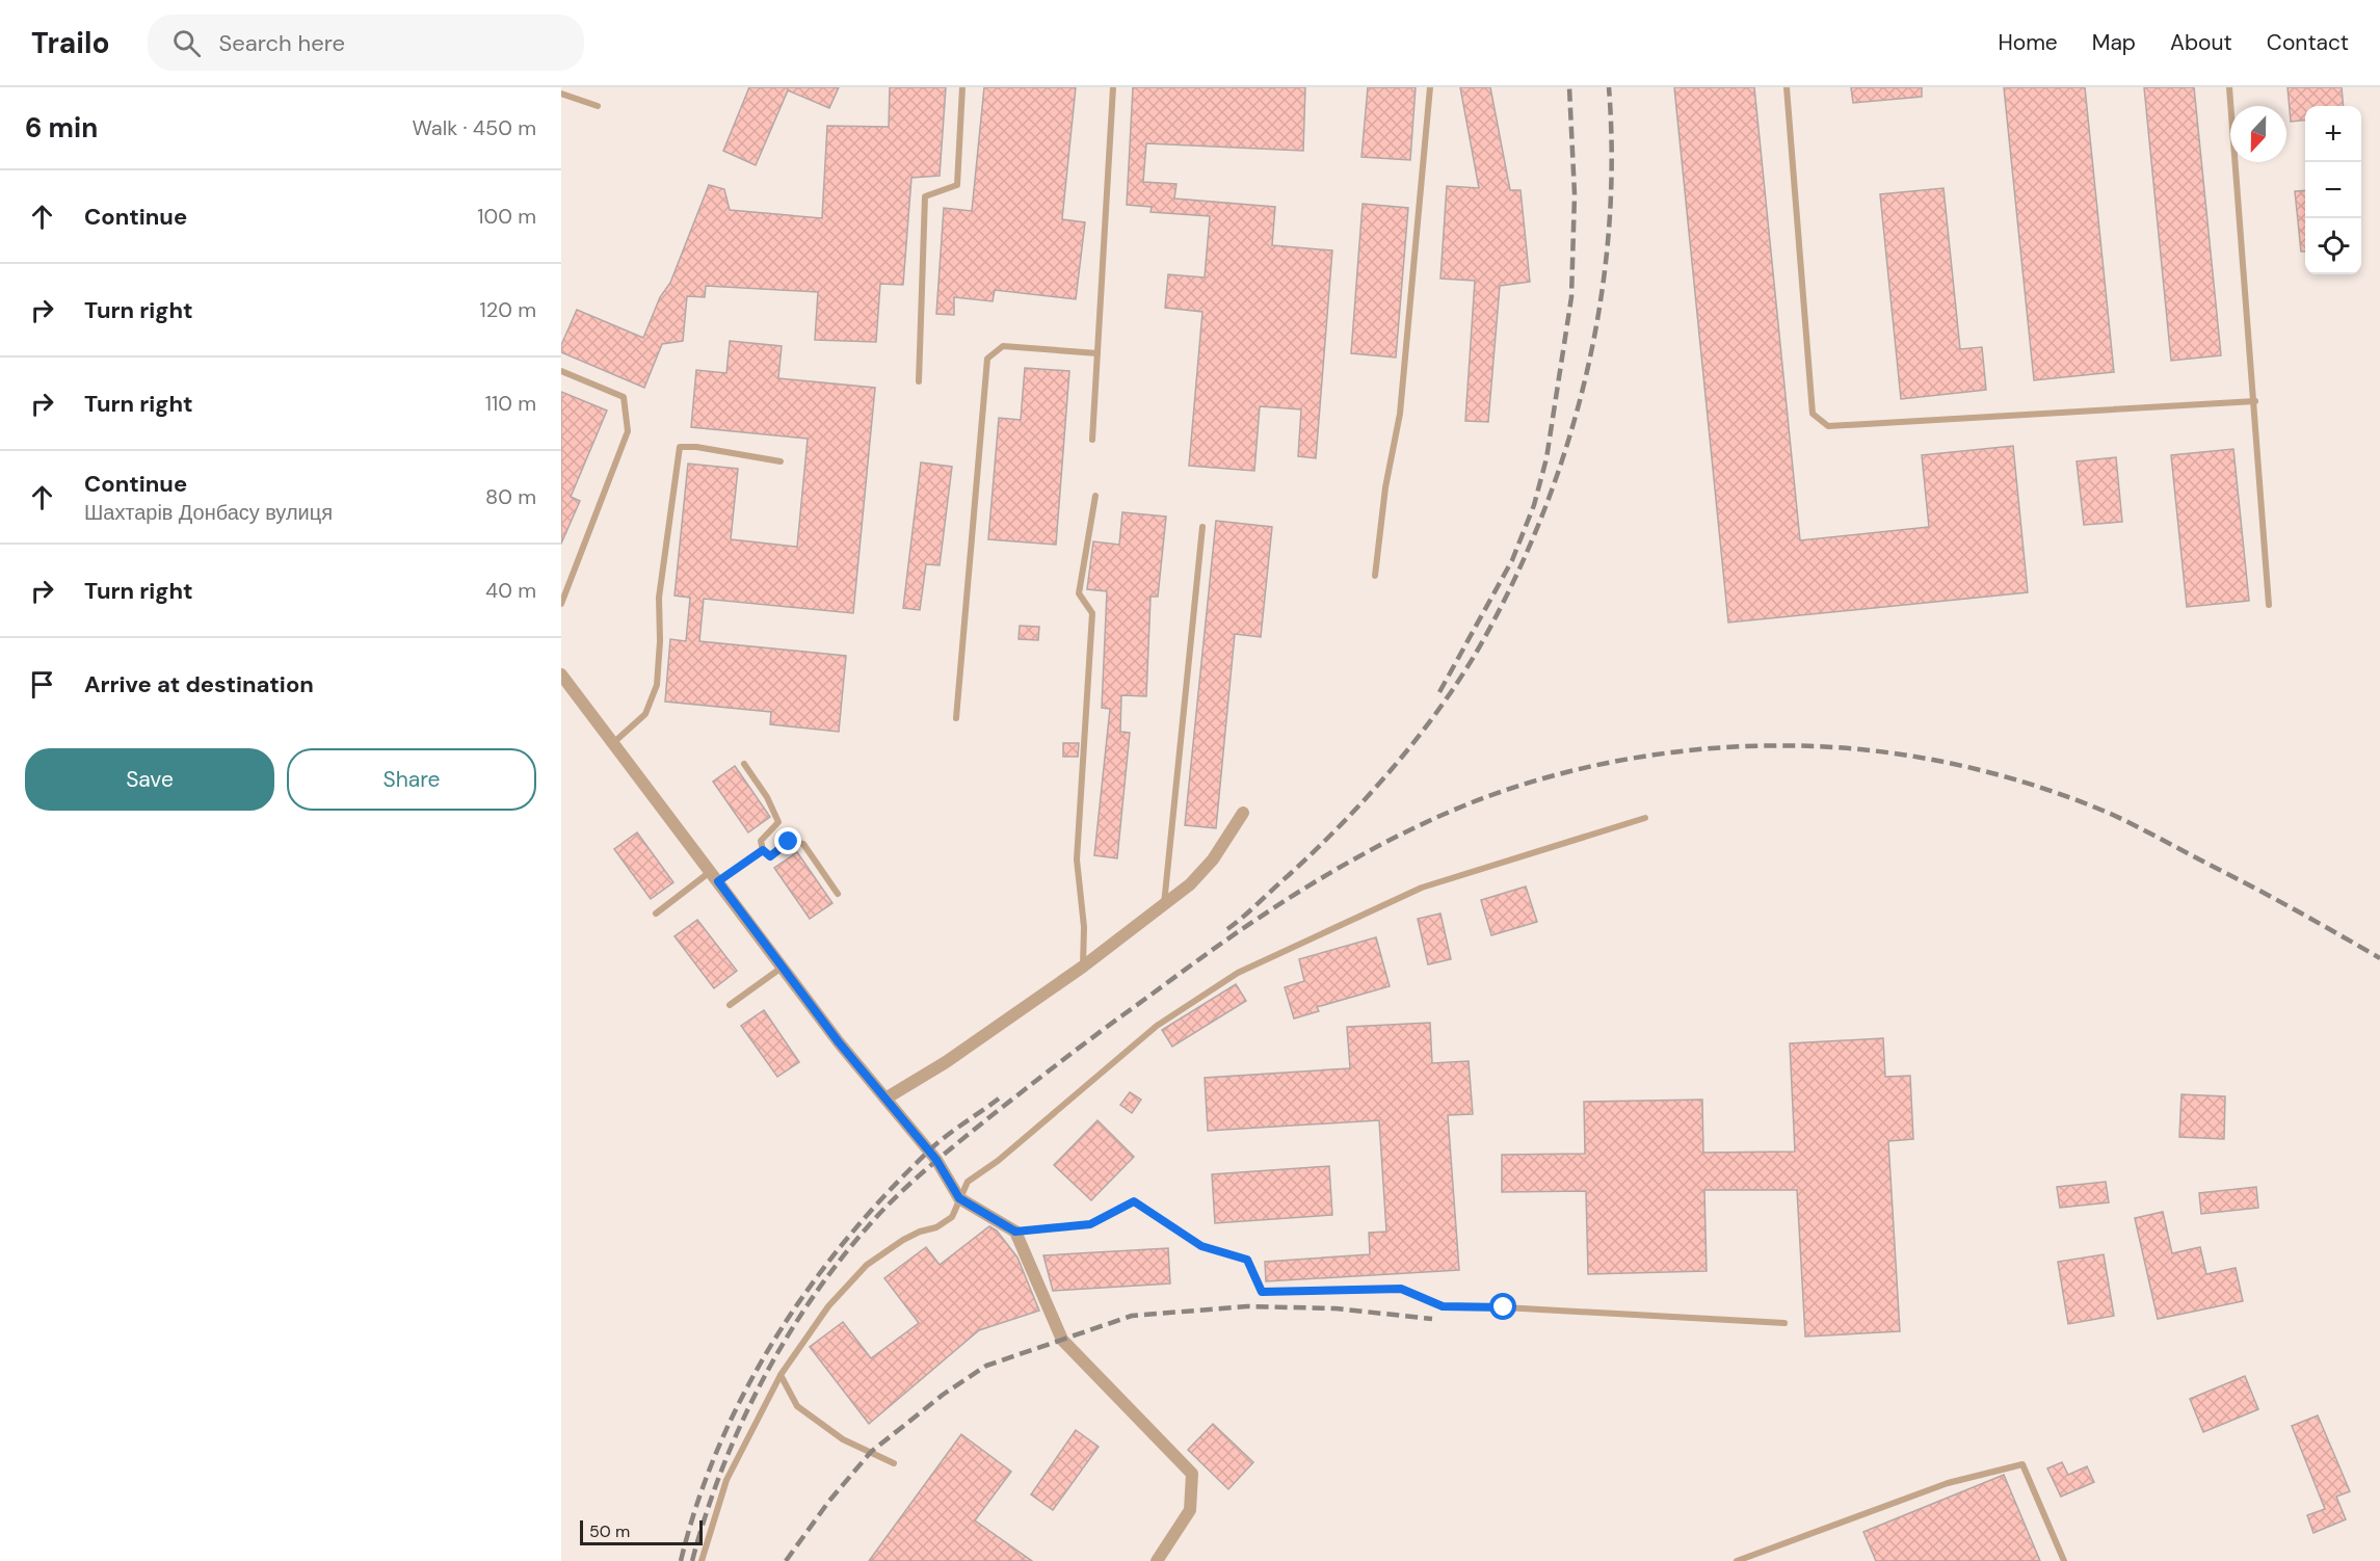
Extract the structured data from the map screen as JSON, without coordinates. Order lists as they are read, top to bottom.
{
  "scale_bar": "50 m",
  "north": "bottom",
  "page": {
    "header": "Trailo",
    "search": "Search here",
    "nav": [
      "Home",
      "Map",
      "About",
      "Contact"
    ],
    "heading": ["6 min", "Walk · 450 m"],
    "map_buttons": ["+", "−"],
    "list": [
      ["Continue", "100 m"],
      ["Turn right", "120 m"],
      ["Turn right", "110 m"],
      ["Continue", "Шахтарів Донбасу вулиця", "80 m"],
      ["Turn right", "40 m"],
      "Arrive at destination"
    ],
    "buttons": ["Save", "Share"],
    "scale": "50 m"
  }
}
